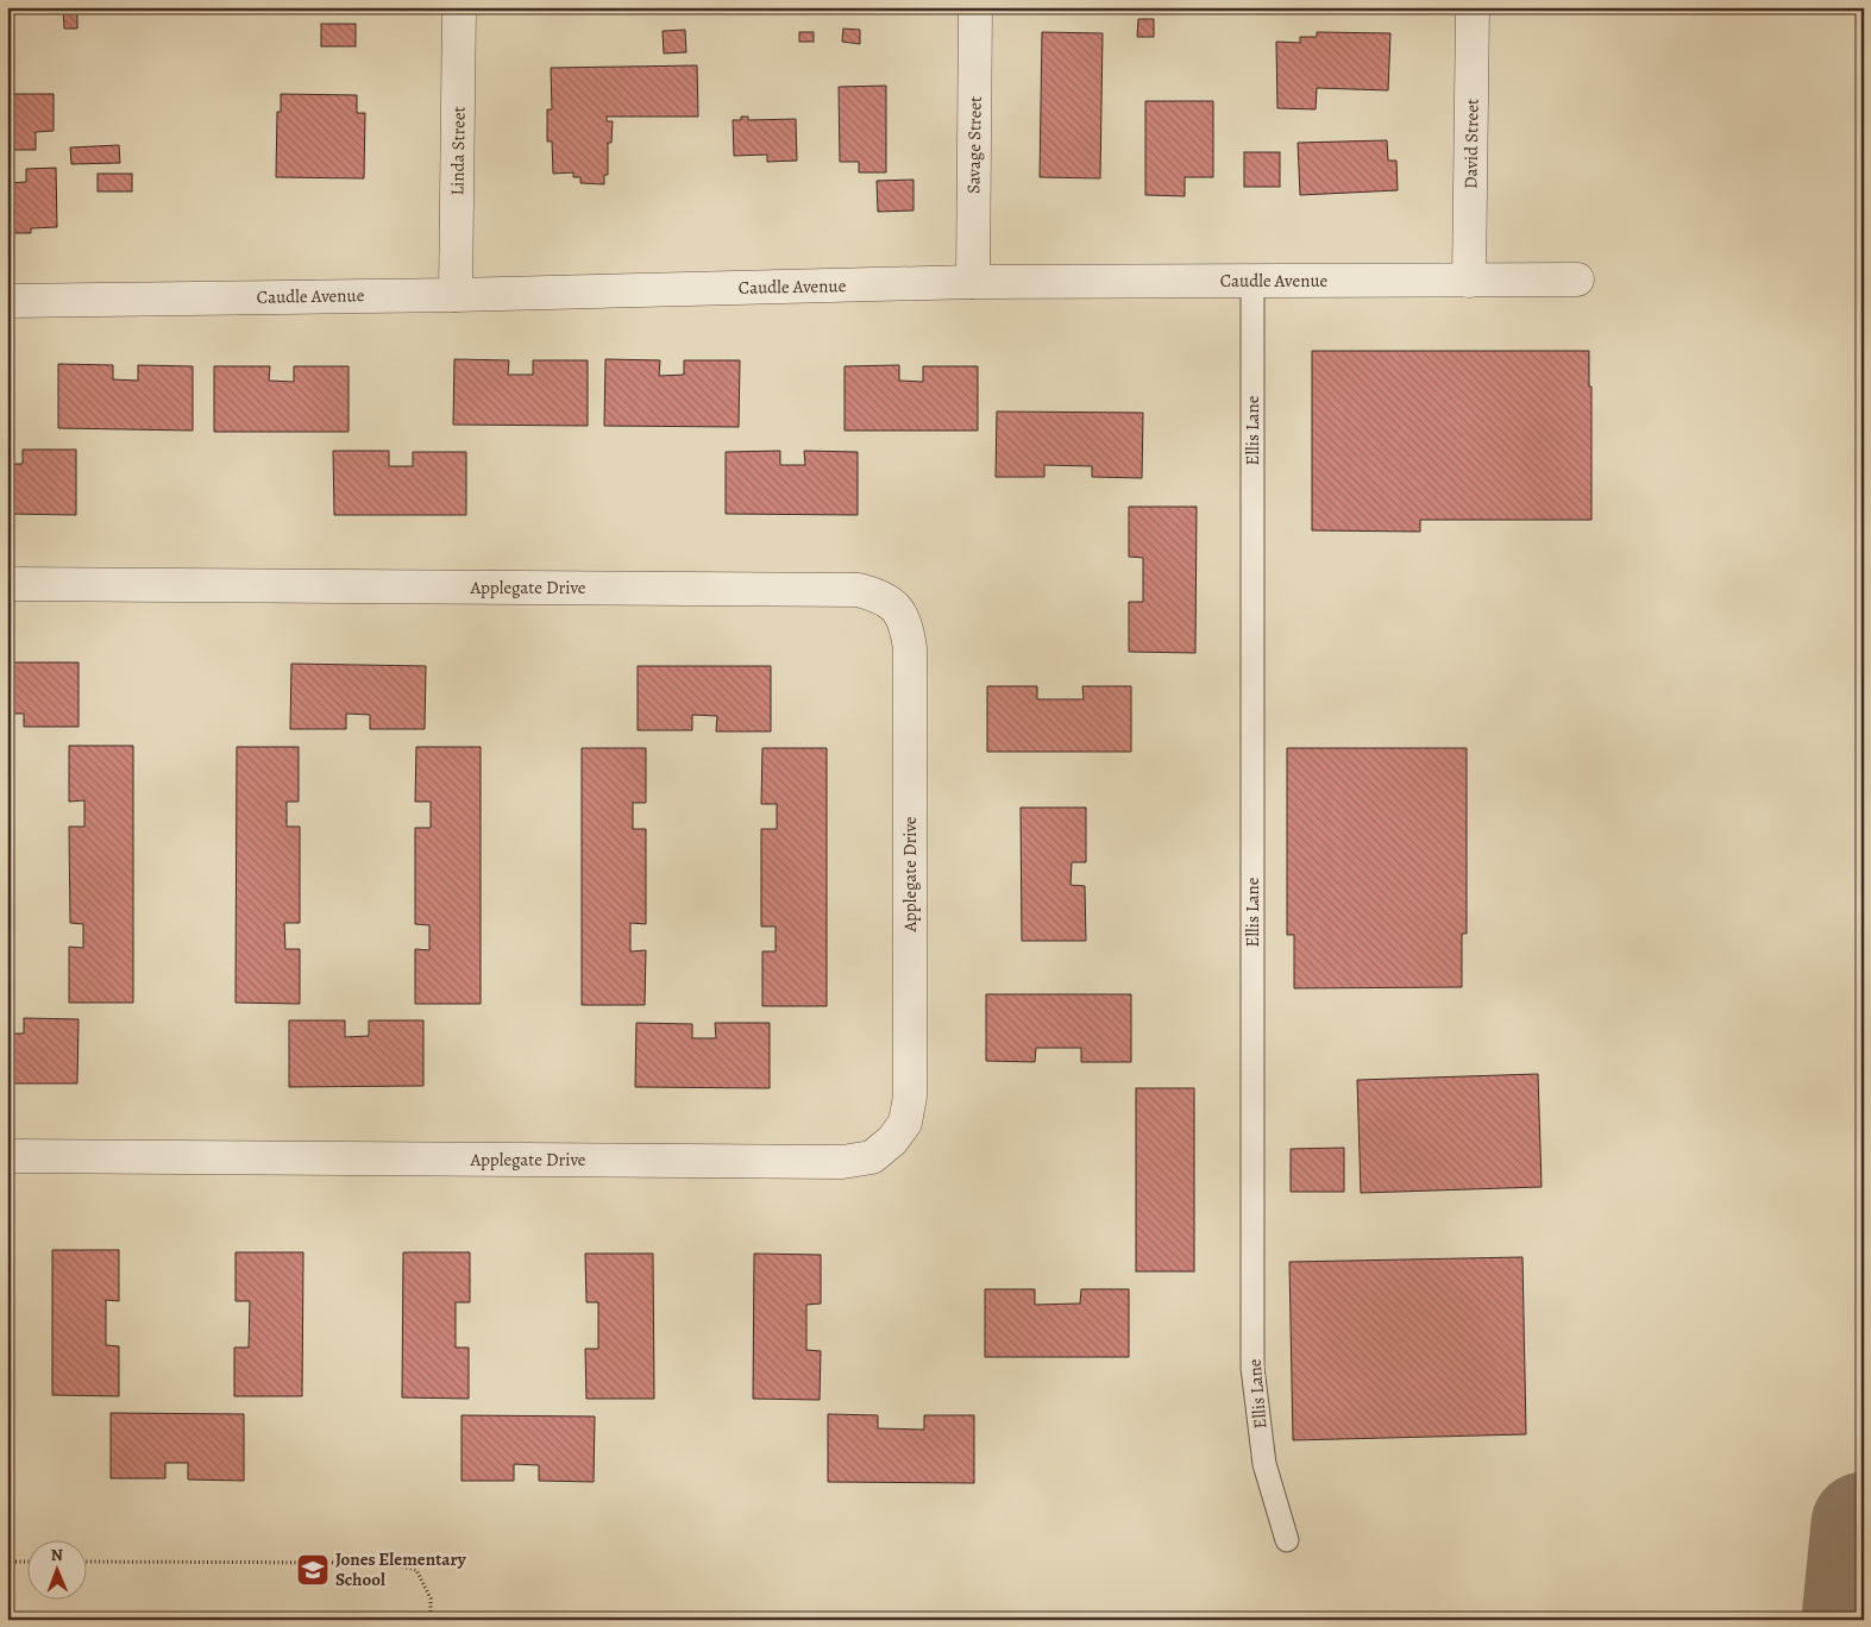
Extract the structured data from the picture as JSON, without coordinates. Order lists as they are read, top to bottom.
{
  "streets": {
    "street": [
      "David Street",
      "Savage Street",
      "Linda Street",
      "Caudle Avenue",
      "Applegate Drive"
    ],
    "lane": ["Ellis Lane"]
  },
  "crossings": [
    ["David Street", "Caudle Avenue"],
    ["Savage Street", "Caudle Avenue"],
    ["Linda Street", "Caudle Avenue"],
    ["Caudle Avenue", "Ellis Lane"]
  ],
  "places": {
    "school or university": ["Jones Elementary School"]
  },
  "north": "top"
}
